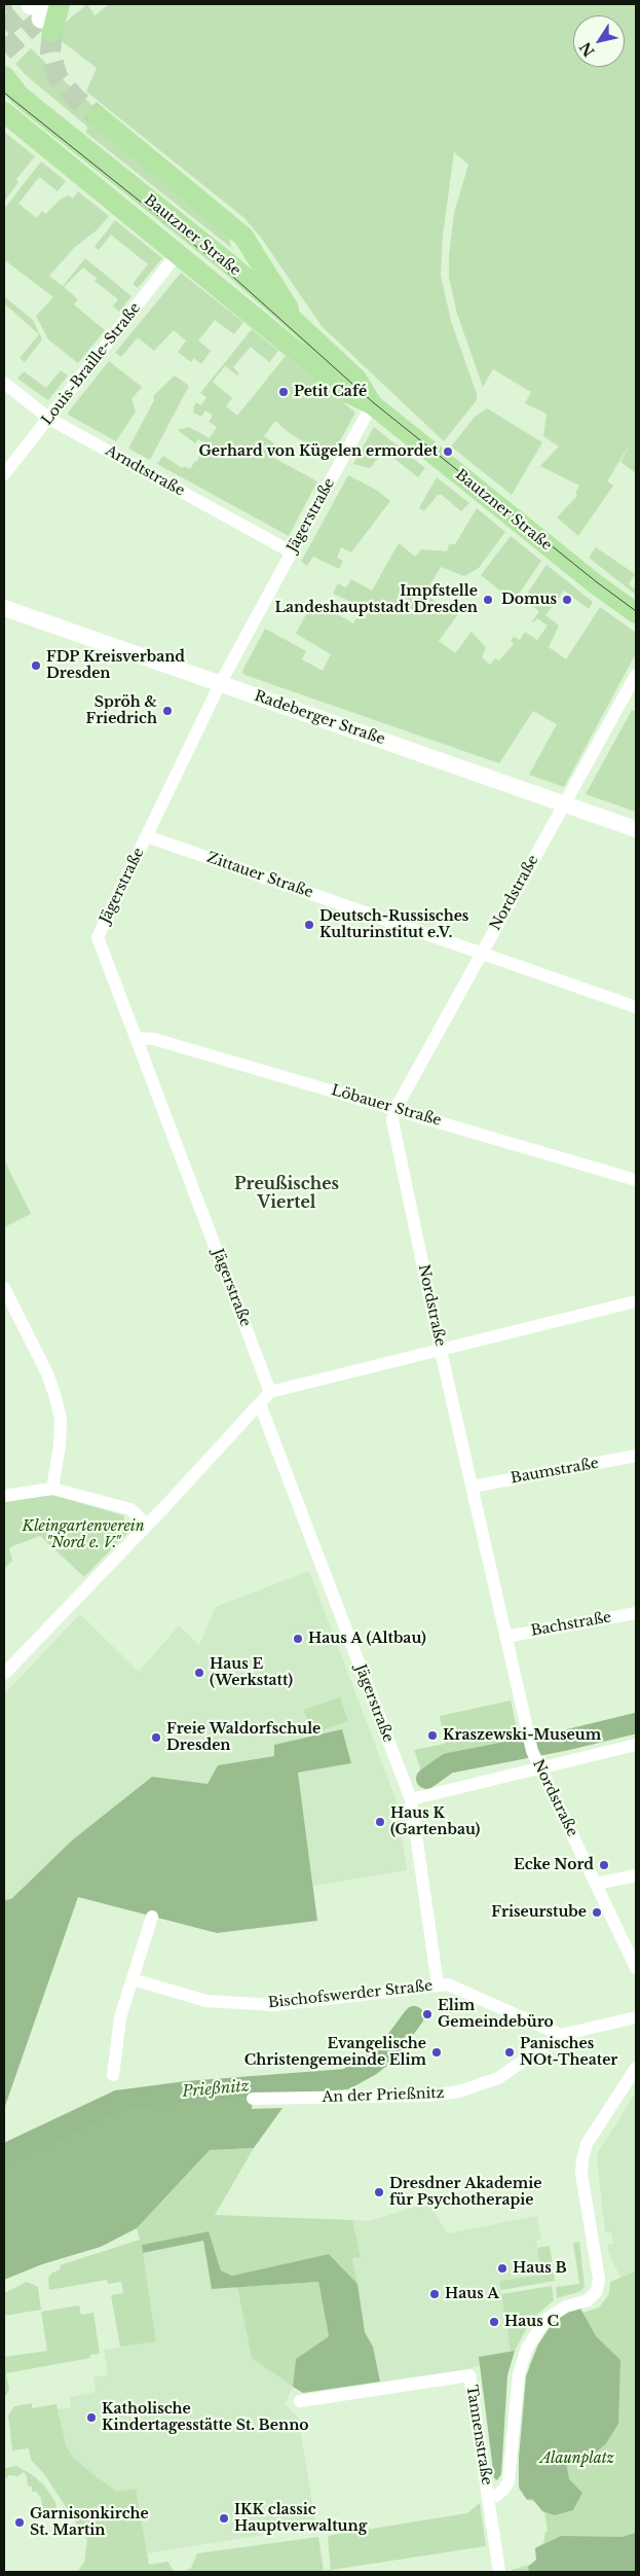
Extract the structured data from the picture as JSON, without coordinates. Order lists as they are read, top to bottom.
{
  "streets": {
    "main road": ["Bautzner Straße"],
    "street": [
      "Louis-Braille-Straße",
      "Arndtstraße",
      "Jägerstraße",
      "Radeberger Straße",
      "Zittauer Straße",
      "Nordstraße",
      "Löbauer Straße",
      "Baumstraße",
      "Bachstraße",
      "Bischofswerder Straße",
      "An der Prießnitz",
      "Tannenstraße"
    ]
  },
  "crossings": [
    ["Bautzner Straße", "Louis-Braille-Straße"],
    ["Bautzner Straße", "Jägerstraße"],
    ["Louis-Braille-Straße", "Arndtstraße"],
    ["Arndtstraße", "Jägerstraße"],
    ["Jägerstraße", "Radeberger Straße"],
    ["Jägerstraße", "Zittauer Straße"],
    ["Jägerstraße", "Löbauer Straße"],
    ["Jägerstraße", "Bischofswerder Straße"],
    ["Radeberger Straße", "Nordstraße"],
    ["Zittauer Straße", "Nordstraße"],
    ["Nordstraße", "Löbauer Straße"],
    ["Nordstraße", "Baumstraße"],
    ["Nordstraße", "Bachstraße"],
    ["Bischofswerder Straße", "An der Prießnitz"]
  ],
  "districts": ["Preußisches Viertel"],
  "water": ["Prießnitz"],
  "parks": ["Kleingartenverein \"Nord e. V.\"", "Alaunplatz"],
  "places": [
    "Petit Café",
    "Gerhard von Kügelen ermordet",
    "Impfstelle Landeshauptstadt Dresden",
    "Domus",
    "FDP Kreisverband Dresden",
    "Spröh & Friedrich",
    "Deutsch-Russisches Kulturinstitut e.V.",
    "Haus A (Altbau)",
    "Haus E (Werkstatt)",
    "Kraszewski-Museum",
    "Freie Waldorfschule Dresden",
    "Haus K (Gartenbau)",
    "Ecke Nord",
    "Friseurstube",
    "Elim Gemeindebüro",
    "Evangelische Christengemeinde Elim",
    "Panisches NOt-Theater",
    "Dresdner Akademie für Psychotherapie",
    "Haus B",
    "Haus A",
    "Haus C",
    "Katholische Kindertagesstätte St. Benno",
    "IKK classic Hauptverwaltung",
    "Garnisonkirche St. Martin"
  ],
  "north": "bottom left"
}
